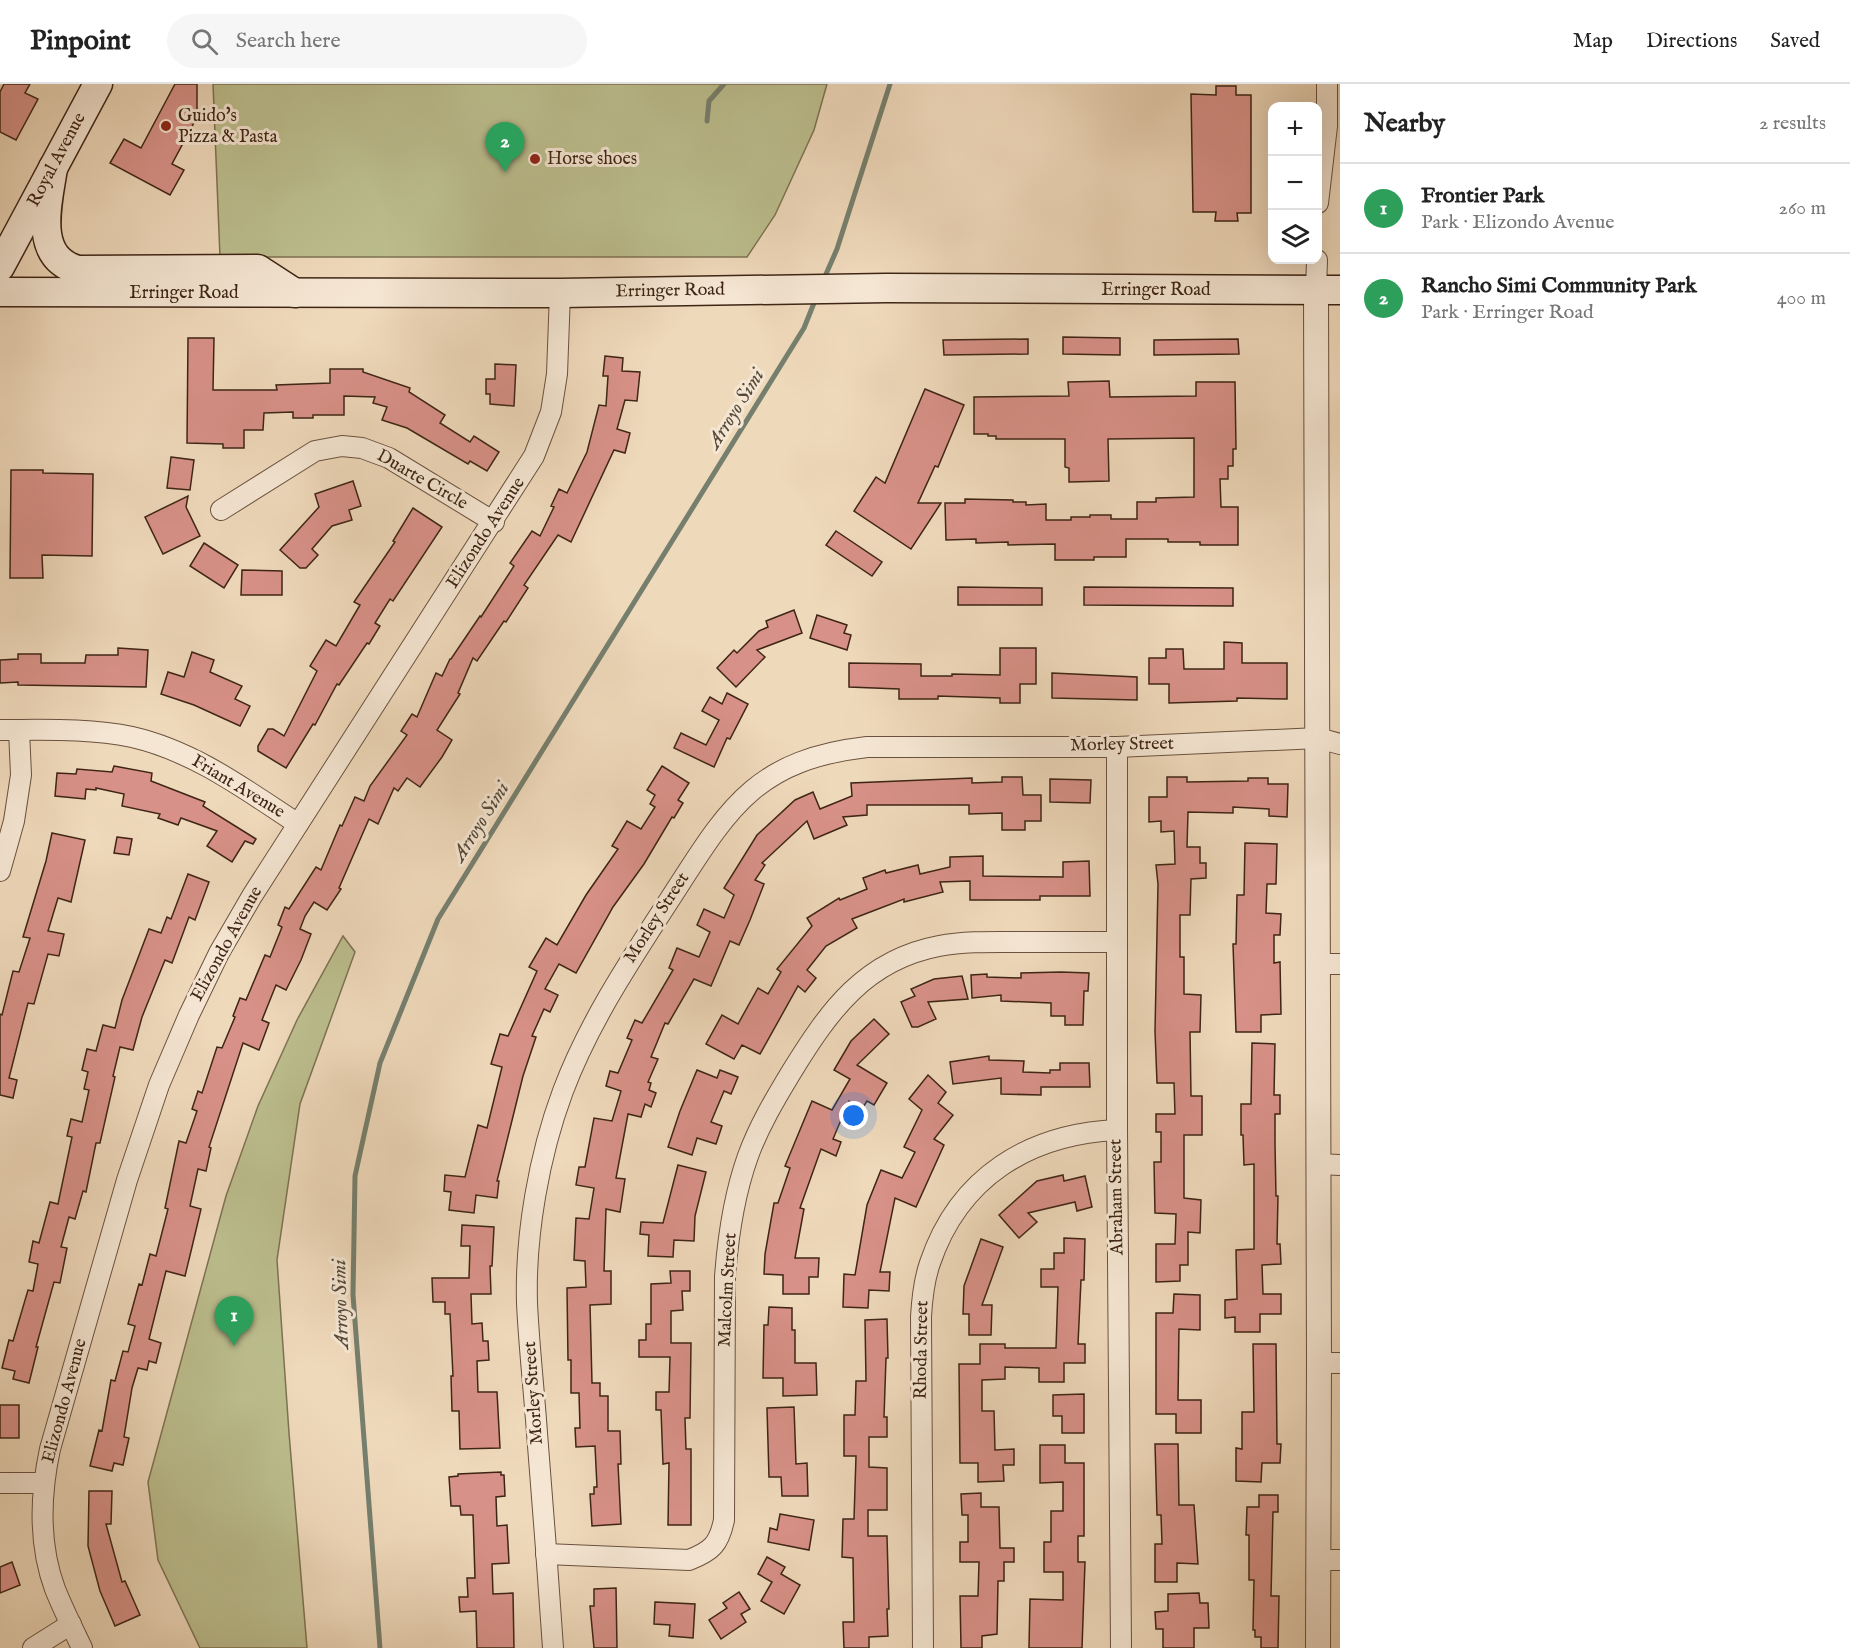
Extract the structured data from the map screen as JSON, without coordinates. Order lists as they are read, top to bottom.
{
  "streets": {
    "main road": ["Royal Avenue", "Erringer Road"],
    "street": [
      "Duarte Circle",
      "Elizondo Avenue",
      "Morley Street",
      "Friant Avenue",
      "Abraham Street",
      "Malcolm Street",
      "Rhoda Street"
    ]
  },
  "crossings": [
    ["Erringer Road", "Elizondo Avenue"],
    ["Duarte Circle", "Elizondo Avenue"],
    ["Elizondo Avenue", "Friant Avenue"],
    ["Morley Street", "Abraham Street"],
    ["Morley Street", "Malcolm Street"],
    ["Abraham Street", "Malcolm Street"],
    ["Abraham Street", "Rhoda Street"]
  ],
  "water": ["Arroyo Simi"],
  "places": ["Guido's Pizza & Pasta", "Horse shoes"],
  "page": {
    "header": "Pinpoint",
    "search": "Search here",
    "nav": ["Map", "Directions", "Saved"],
    "heading": ["Nearby", "2 results"],
    "map_buttons": ["+", "−"],
    "pins": ["2", "1"],
    "list": [
      {
        "mark": "1",
        "name": "Frontier Park",
        "note": "Park · Elizondo Avenue",
        "value": "260 m"
      },
      {
        "mark": "2",
        "name": "Rancho Simi Community Park",
        "note": "Park · Erringer Road",
        "value": "400 m"
      }
    ]
  }
}
